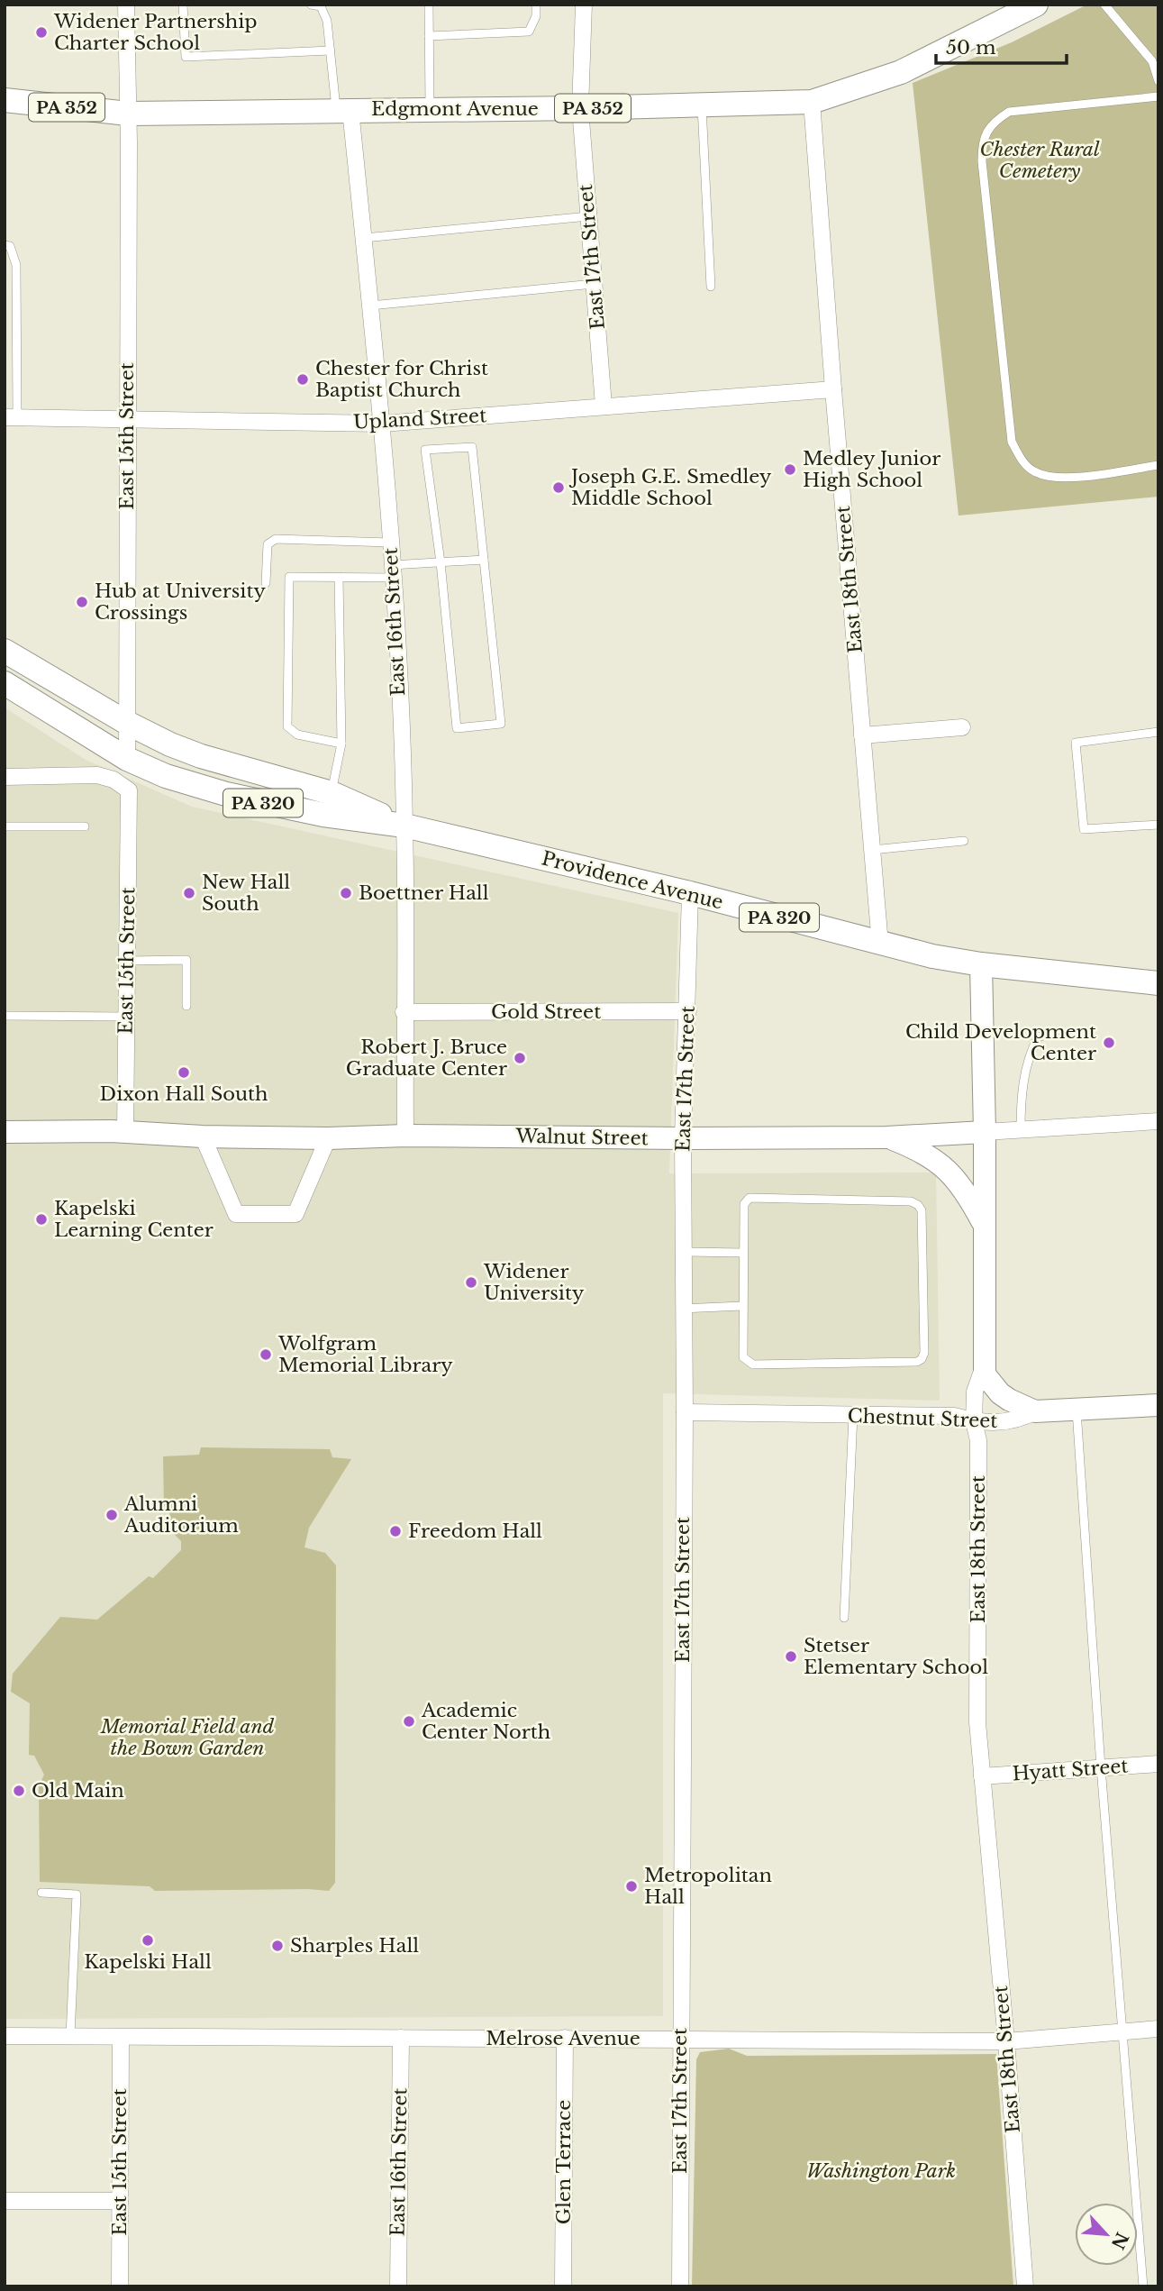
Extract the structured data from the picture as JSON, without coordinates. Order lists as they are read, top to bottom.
{
  "streets": {
    "main road": [
      "PA 352",
      "Edgmont Avenue",
      "PA 320",
      "Providence Avenue"
    ],
    "street": [
      "East 17th Street",
      "Upland Street",
      "East 15th Street",
      "East 18th Street",
      "East 16th Street",
      "Gold Street",
      "Walnut Street",
      "Chestnut Street",
      "Hyatt Street",
      "Melrose Avenue",
      "Glen Terrace"
    ]
  },
  "crossings": [
    ["Edgmont Avenue", "East 17th Street"],
    ["Edgmont Avenue", "East 15th Street"],
    ["Edgmont Avenue", "East 18th Street"],
    ["Edgmont Avenue", "East 16th Street"],
    ["East 17th Street", "Upland Street"],
    ["East 17th Street", "Providence Avenue"],
    ["East 17th Street", "Gold Street"],
    ["East 17th Street", "Walnut Street"],
    ["East 17th Street", "Chestnut Street"],
    ["East 17th Street", "Melrose Avenue"],
    ["Upland Street", "East 15th Street"],
    ["Upland Street", "East 18th Street"],
    ["Upland Street", "East 16th Street"],
    ["East 15th Street", "Providence Avenue"],
    ["East 15th Street", "Walnut Street"],
    ["East 15th Street", "Melrose Avenue"],
    ["East 18th Street", "Providence Avenue"],
    ["East 18th Street", "Walnut Street"],
    ["East 18th Street", "Chestnut Street"],
    ["East 18th Street", "Hyatt Street"],
    ["East 18th Street", "Melrose Avenue"],
    ["East 16th Street", "Providence Avenue"],
    ["East 16th Street", "Gold Street"],
    ["East 16th Street", "Walnut Street"],
    ["East 16th Street", "Melrose Avenue"],
    ["Melrose Avenue", "Glen Terrace"]
  ],
  "parks": ["Chester Rural Cemetery", "Memorial Field and the Bown Garden", "Washington Park"],
  "places": [
    "Widener Partnership Charter School",
    "Chester for Christ Baptist Church",
    "Medley Junior High School",
    "Joseph G.E. Smedley Middle School",
    "Hub at University Crossings",
    "New Hall South",
    "Boettner Hall",
    "Child Development Center",
    "Robert J. Bruce Graduate Center",
    "Dixon Hall South",
    "Kapelski Learning Center",
    "Widener University",
    "Wolfgram Memorial Library",
    "Alumni Auditorium",
    "Freedom Hall",
    "Stetser Elementary School",
    "Academic Center North",
    "Old Main",
    "Metropolitan Hall",
    "Kapelski Hall",
    "Sharples Hall"
  ],
  "scale_bar": "50 m",
  "north": "bottom right"
}
